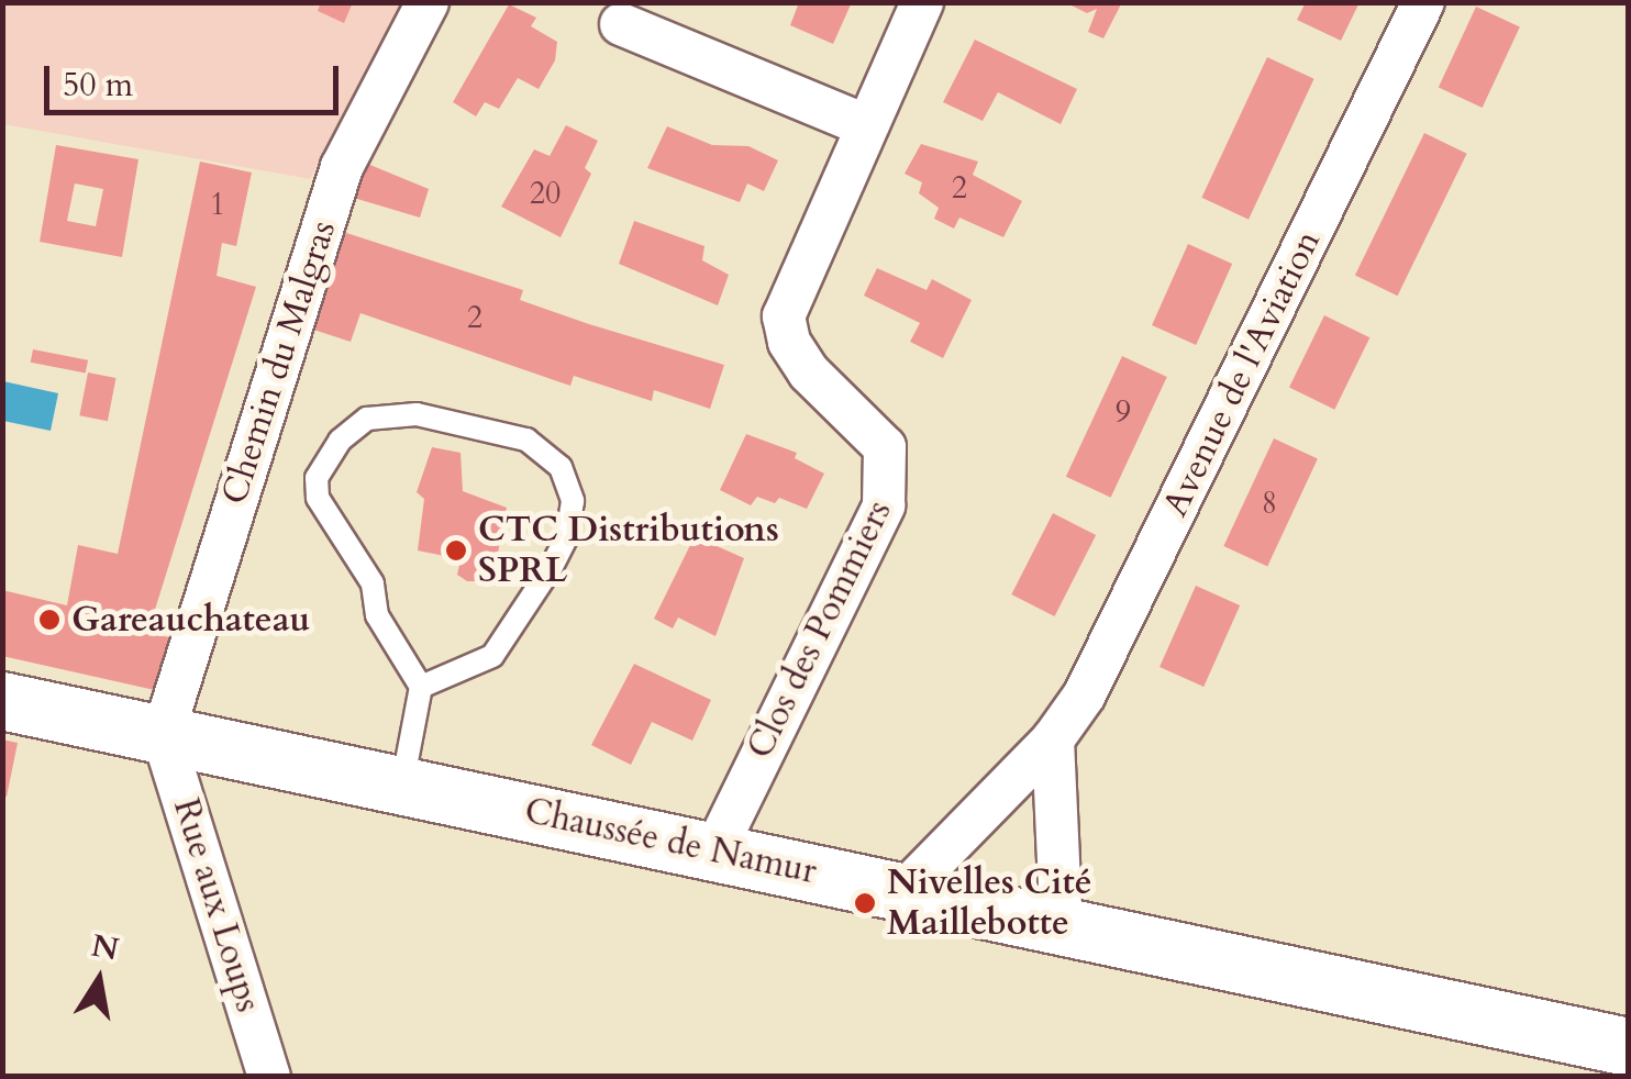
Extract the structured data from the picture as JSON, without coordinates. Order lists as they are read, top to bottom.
{
  "streets": {
    "street": [
      "Chemin du Malgras",
      "Avenue de l'Aviation",
      "Clos des Pommiers",
      "Chaussée de Namur",
      "Rue aux Loups"
    ]
  },
  "crossings": [
    ["Chemin du Malgras", "Chaussée de Namur"],
    ["Chemin du Malgras", "Rue aux Loups"],
    ["Avenue de l'Aviation", "Chaussée de Namur"],
    ["Clos des Pommiers", "Chaussée de Namur"],
    ["Chaussée de Namur", "Rue aux Loups"]
  ],
  "places": ["CTC Distributions SPRL", "Gareauchateau", "Nivelles Cité Maillebotte"],
  "house_numbers": [
    "2",
    "20",
    "1",
    "2",
    "9",
    "8"
  ],
  "scale_bar": "50 m",
  "north": "top"
}
